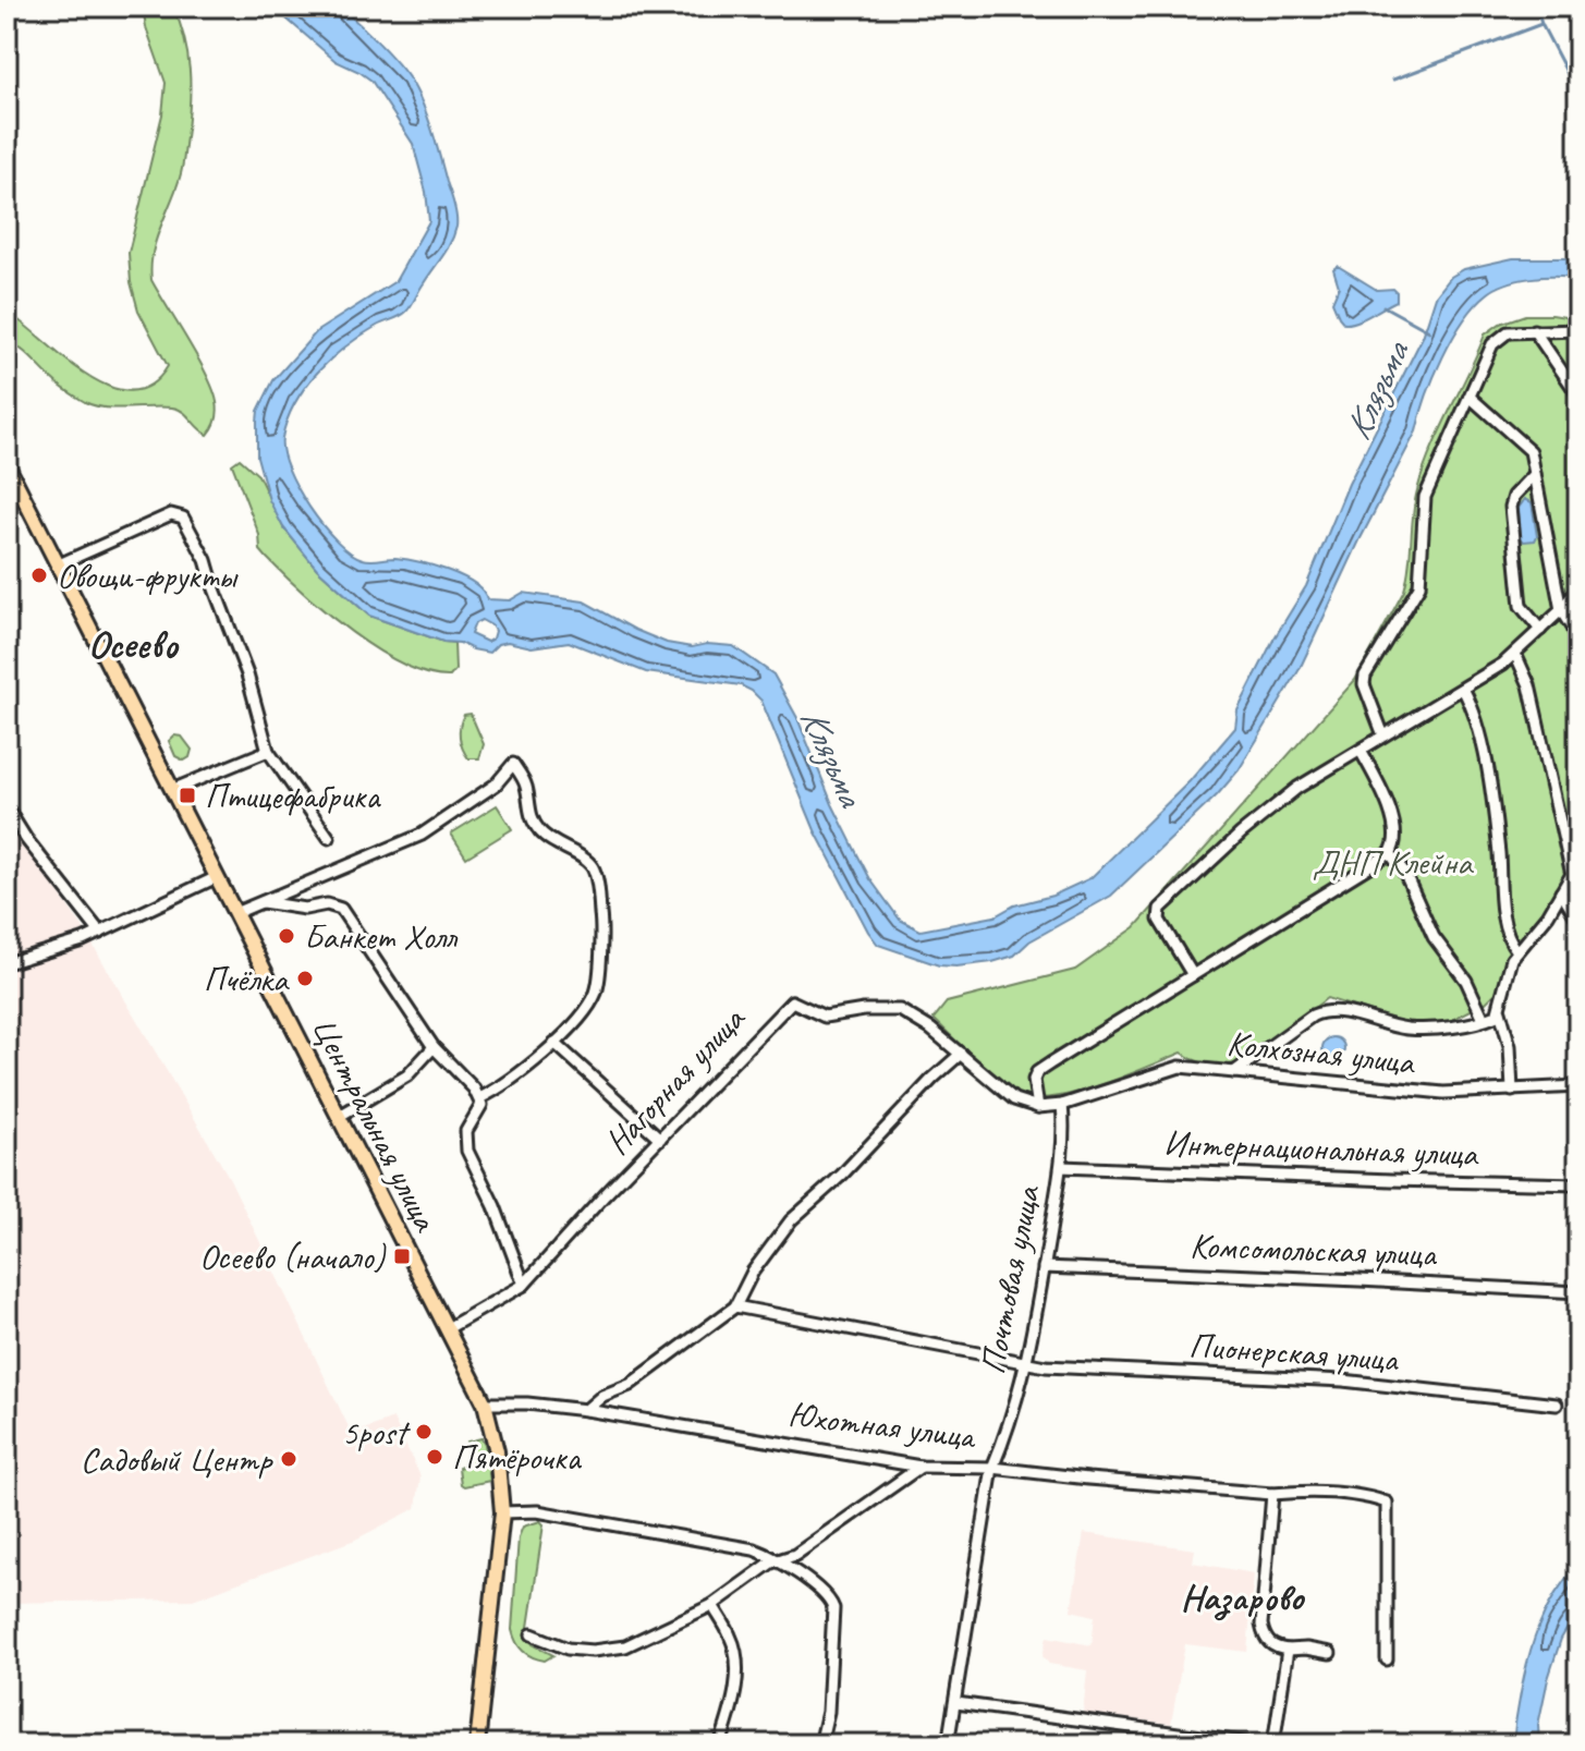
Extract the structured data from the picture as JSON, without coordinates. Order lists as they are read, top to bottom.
{
  "streets": {
    "main road": ["Центральная улица"],
    "street": [
      "Колхозная улица",
      "Нагорная улица",
      "Интернациональная улица",
      "Комсомольская улица",
      "Почтовая улица",
      "Пионерская улица",
      "Юхотная улица"
    ]
  },
  "crossings": [
    ["Колхозная улица", "Почтовая улица"],
    ["Нагорная улица", "Центральная улица"],
    ["Центральная улица", "Юхотная улица"],
    ["Интернациональная улица", "Почтовая улица"],
    ["Комсомольская улица", "Почтовая улица"],
    ["Почтовая улица", "Пионерская улица"],
    ["Почтовая улица", "Юхотная улица"]
  ],
  "districts": ["Осеево", "Назарово"],
  "water": ["Клязьма"],
  "parks": ["ДНП Клейна"],
  "places": {
    "other": [
      "Овощи-фрукты",
      "Банкет Холл",
      "Пчёлка",
      "5post",
      "Пятёрочка",
      "Садовый Центр"
    ],
    "transit": ["Птицефабрика", "Осеево (начало)"]
  }
}
